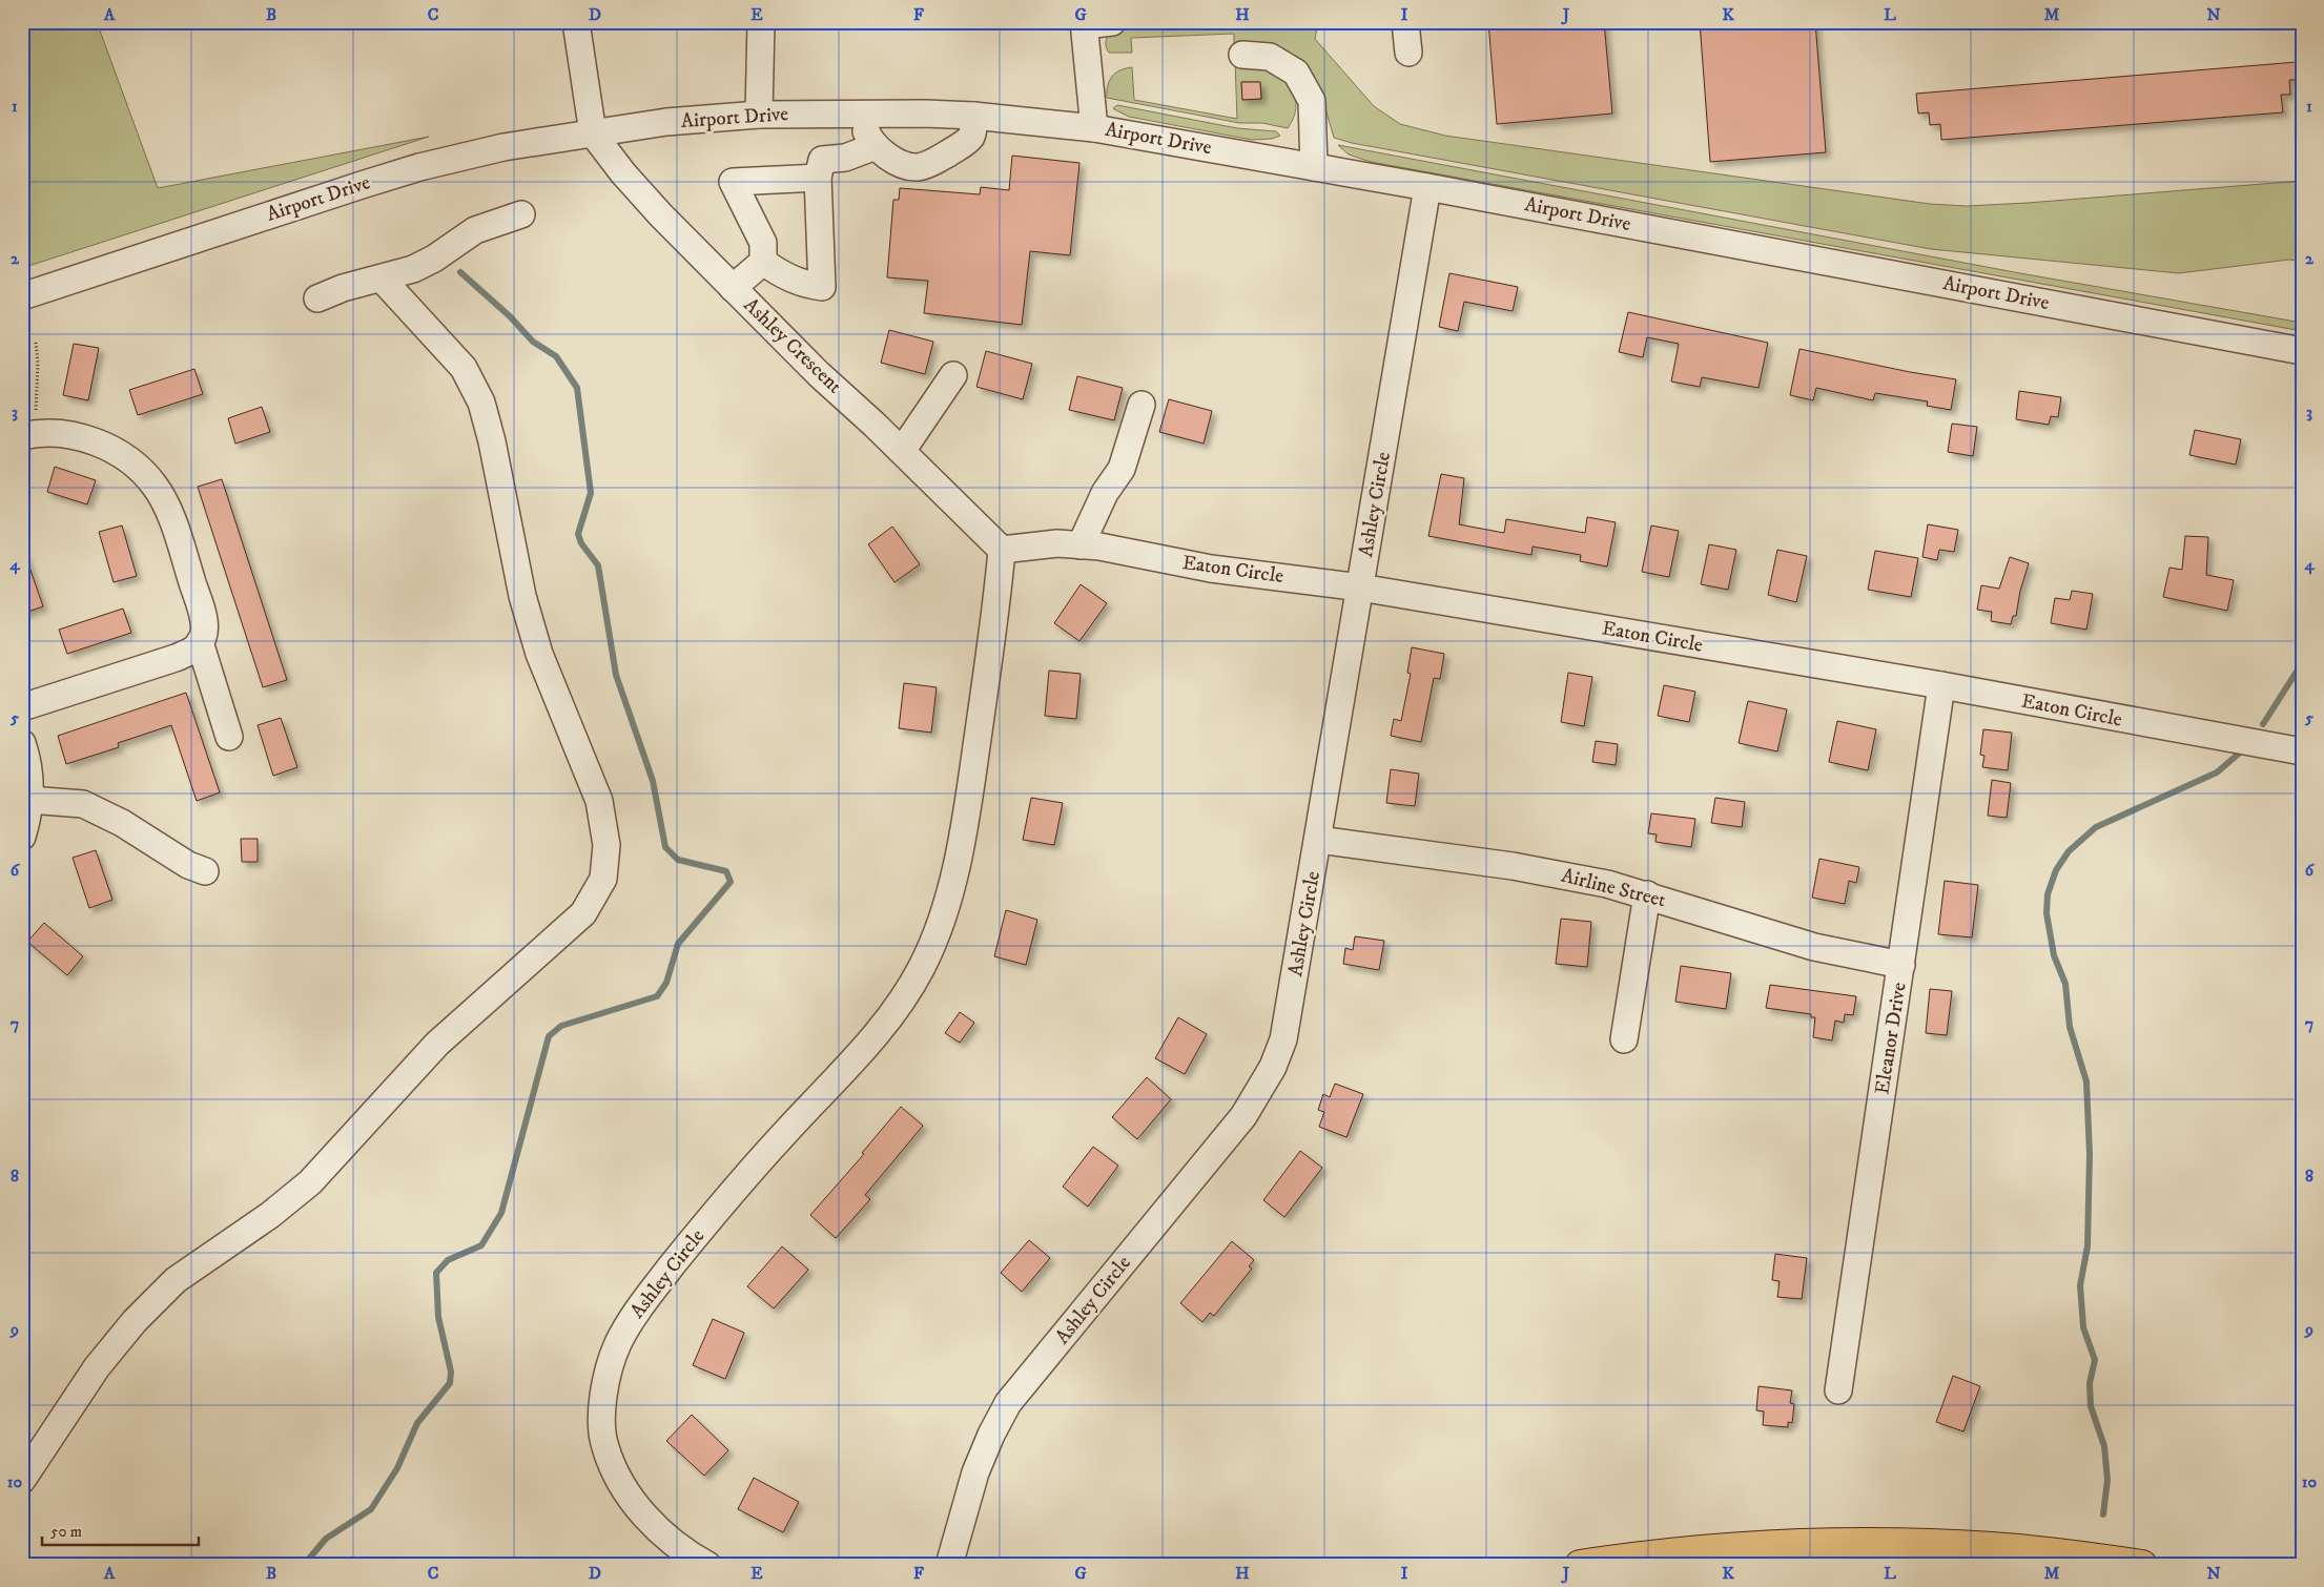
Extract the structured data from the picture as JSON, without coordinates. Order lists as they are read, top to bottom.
{
  "streets": {
    "street": [
      "Airport Drive",
      "Ashley Crescent",
      "Ashley Circle",
      "Eaton Circle",
      "Airline Street",
      "Eleanor Drive"
    ]
  },
  "crossings": [
    ["Airport Drive", "Ashley Crescent"],
    ["Airport Drive", "Ashley Circle"],
    ["Ashley Crescent", "Ashley Circle"],
    ["Ashley Crescent", "Eaton Circle"],
    ["Ashley Circle", "Eaton Circle"],
    ["Ashley Circle", "Airline Street"],
    ["Eaton Circle", "Eleanor Drive"],
    ["Airline Street", "Eleanor Drive"]
  ],
  "scale_bar": "50 m",
  "grid": {
    "columns": [
      "A",
      "B",
      "C",
      "D",
      "E",
      "F",
      "G",
      "H",
      "I",
      "J",
      "K",
      "L",
      "M",
      "N"
    ],
    "rows": [
      "1",
      "2",
      "3",
      "4",
      "5",
      "6",
      "7",
      "8",
      "9",
      "10"
    ]
  }
}
